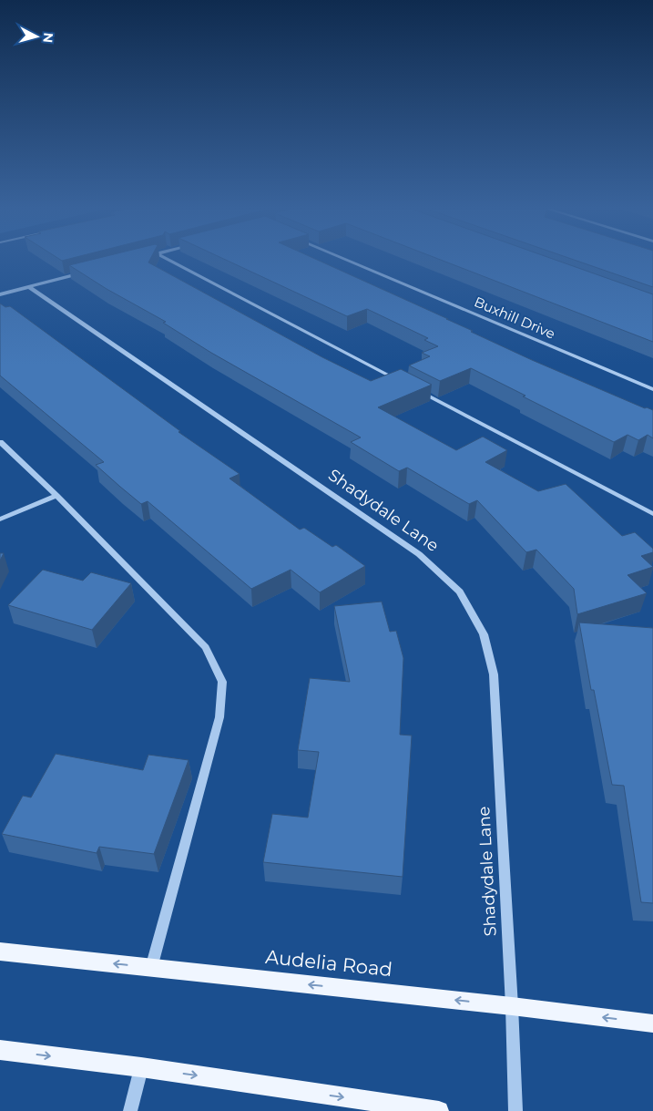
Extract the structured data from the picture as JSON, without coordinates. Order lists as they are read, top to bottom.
{
  "streets": {
    "main road": ["Audelia Road"],
    "street": ["Buxhill Drive", "Shadydale Lane"]
  },
  "crossings": [
    ["Shadydale Lane", "Audelia Road"]
  ],
  "north": "right"
}
